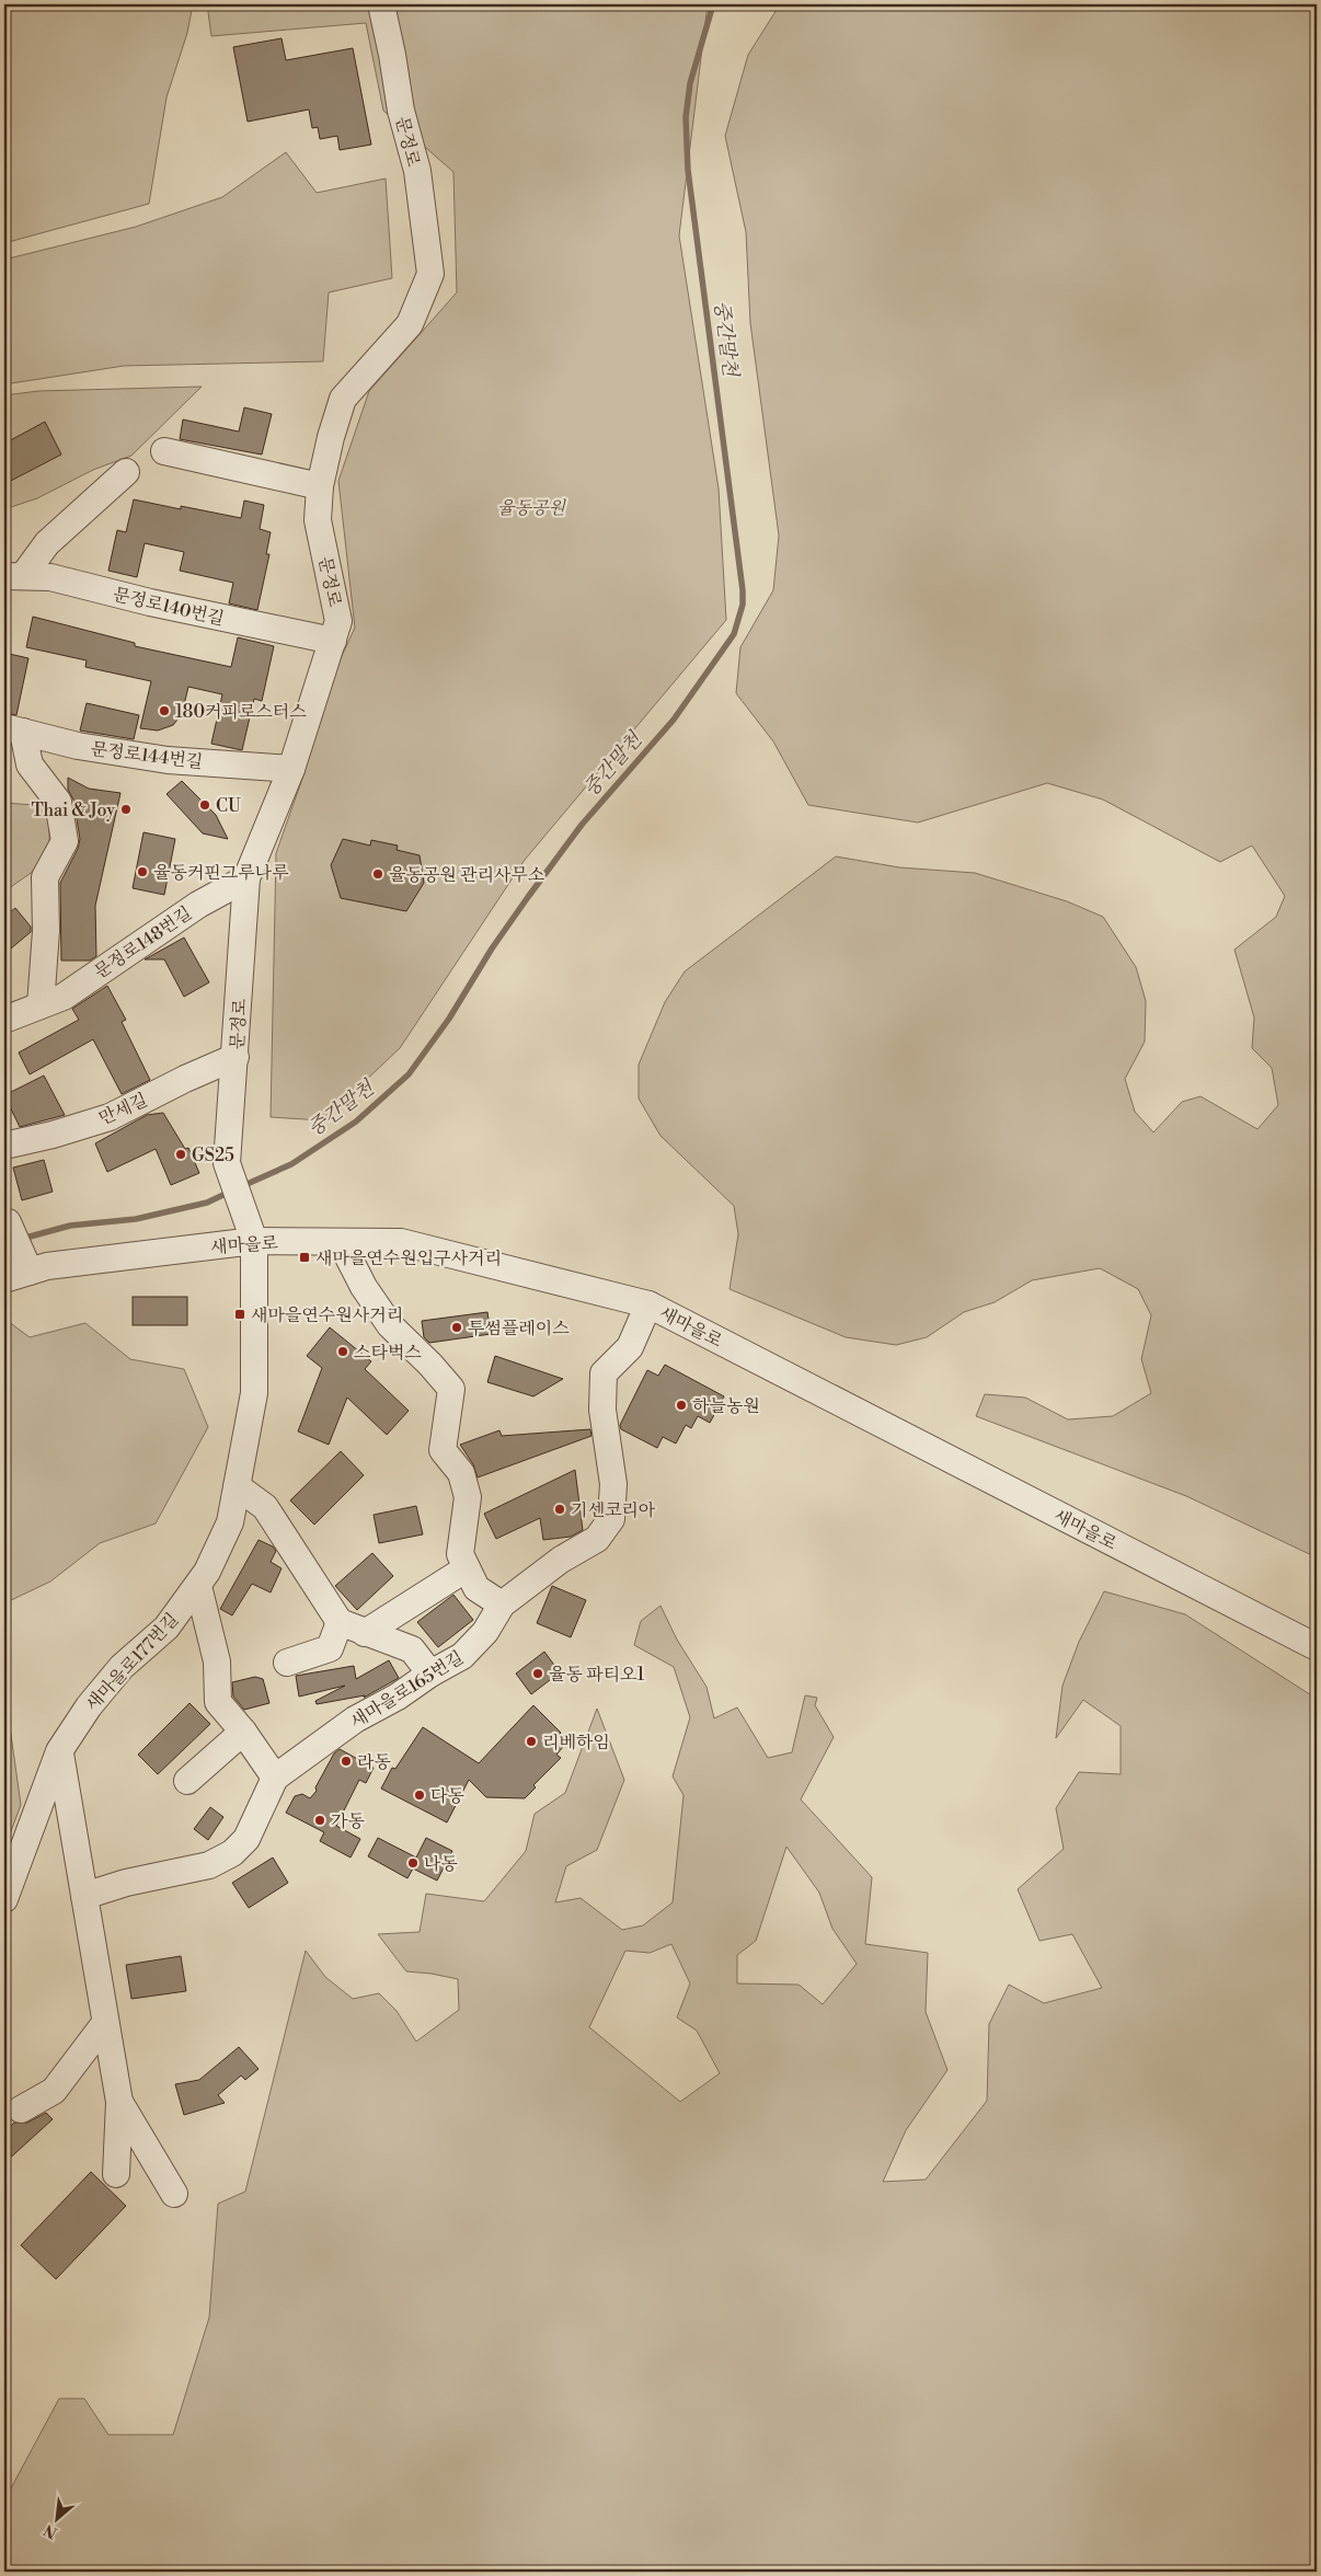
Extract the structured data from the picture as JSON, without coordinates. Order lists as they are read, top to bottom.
{
  "streets": {
    "street": [
      "문정로",
      "문정로140번길",
      "문정로144번길",
      "문정로148번길",
      "만세길",
      "새마을로",
      "새마을로177번길",
      "새마을로165번길"
    ]
  },
  "crossings": [
    ["문정로", "문정로140번길"],
    ["문정로", "문정로144번길"],
    ["문정로", "문정로148번길"],
    ["문정로", "만세길"],
    ["문정로", "새마을로"],
    ["문정로", "새마을로177번길"],
    ["새마을로", "새마을로177번길"],
    ["새마을로", "새마을로165번길"]
  ],
  "water": ["중간말천"],
  "parks": ["율동공원"],
  "places": {
    "other": [
      "180커피로스터스",
      "CU",
      "Thai & Joy",
      "율동커핀그루나루",
      "율동공원 관리사무소",
      "GS25",
      "투썸플레이스",
      "스타벅스",
      "하늘농원",
      "기센코리아",
      "율동 파티오1",
      "리베하임",
      "라동",
      "다동",
      "가동",
      "나동"
    ],
    "transit": ["새마을연수원입구사거리", "새마을연수원사거리"]
  },
  "north": "bottom left"
}
